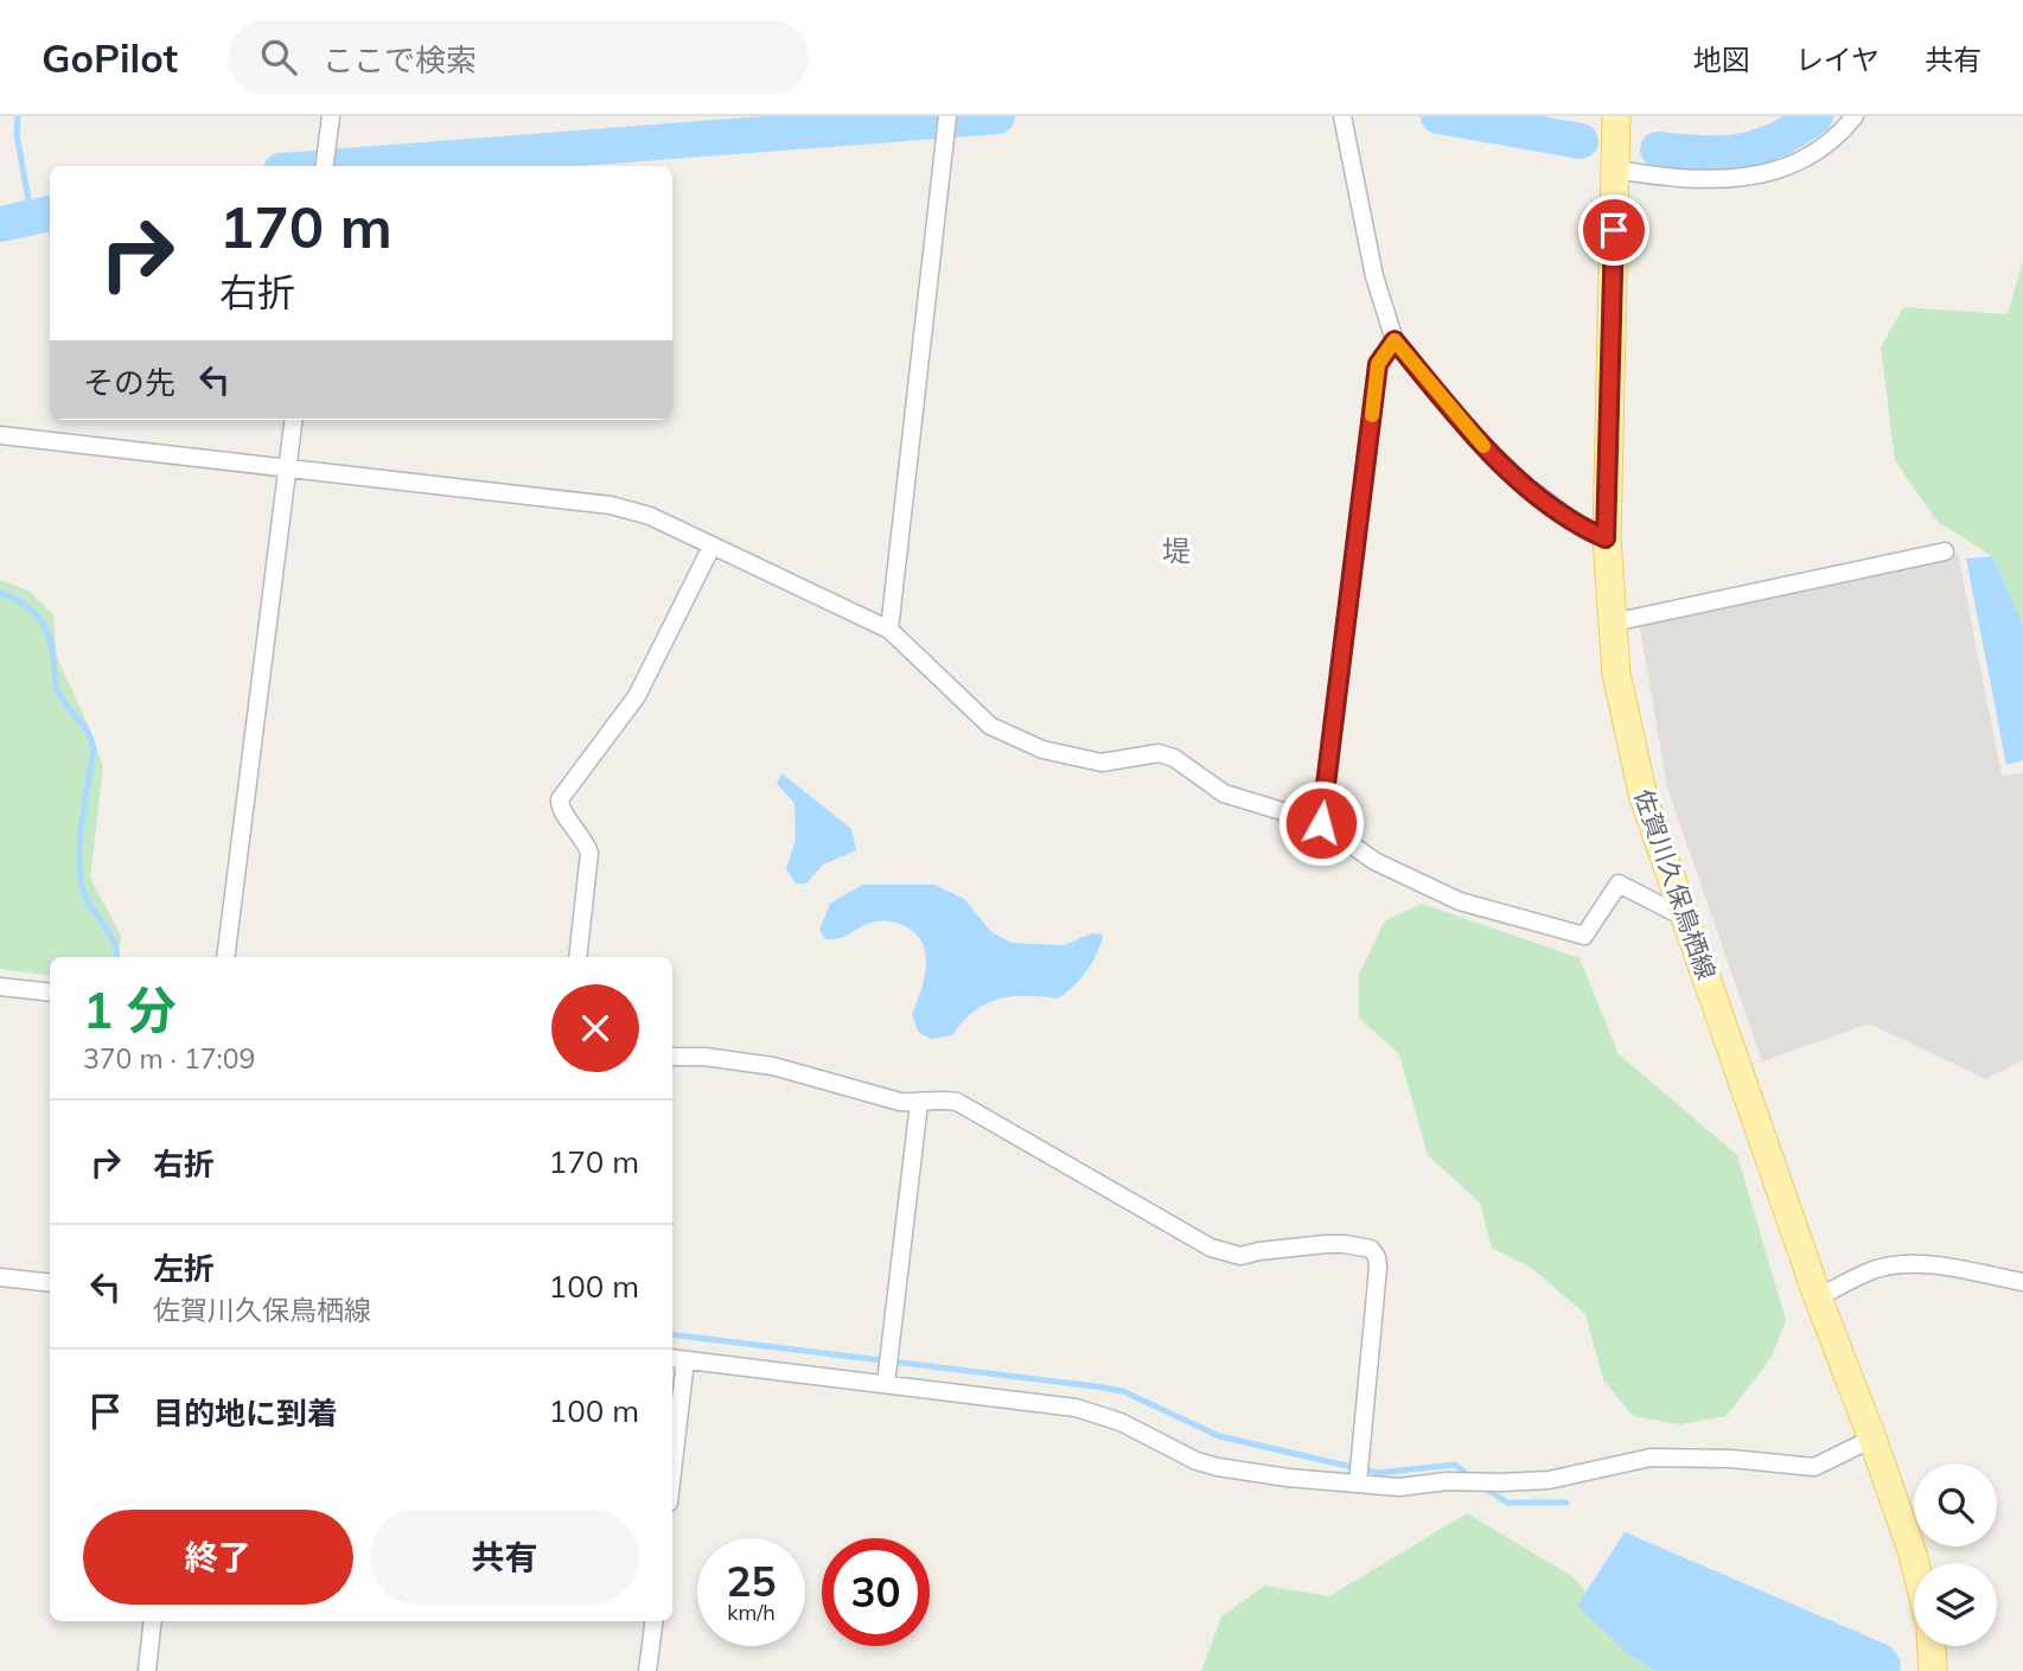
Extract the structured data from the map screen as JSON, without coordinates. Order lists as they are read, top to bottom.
{
  "streets": {
    "main road": ["佐賀川久保鳥栖線"]
  },
  "districts": ["堤"],
  "page": {
    "header": "GoPilot",
    "search": "ここで検索",
    "nav": ["地図", "レイヤ", "共有"],
    "turn": ["170 m", "右折"],
    "then": "その先",
    "heading": ["1 分", "370 m · 17:09"],
    "list": [
      {
        "name": "右折",
        "value": "170 m"
      },
      {
        "name": "左折",
        "note": "佐賀川久保鳥栖線",
        "value": "100 m"
      },
      {
        "name": "目的地に到着",
        "value": "100 m"
      }
    ],
    "buttons": ["終了", "共有"],
    "speed": "25 km/h",
    "limit": "30"
  }
}
